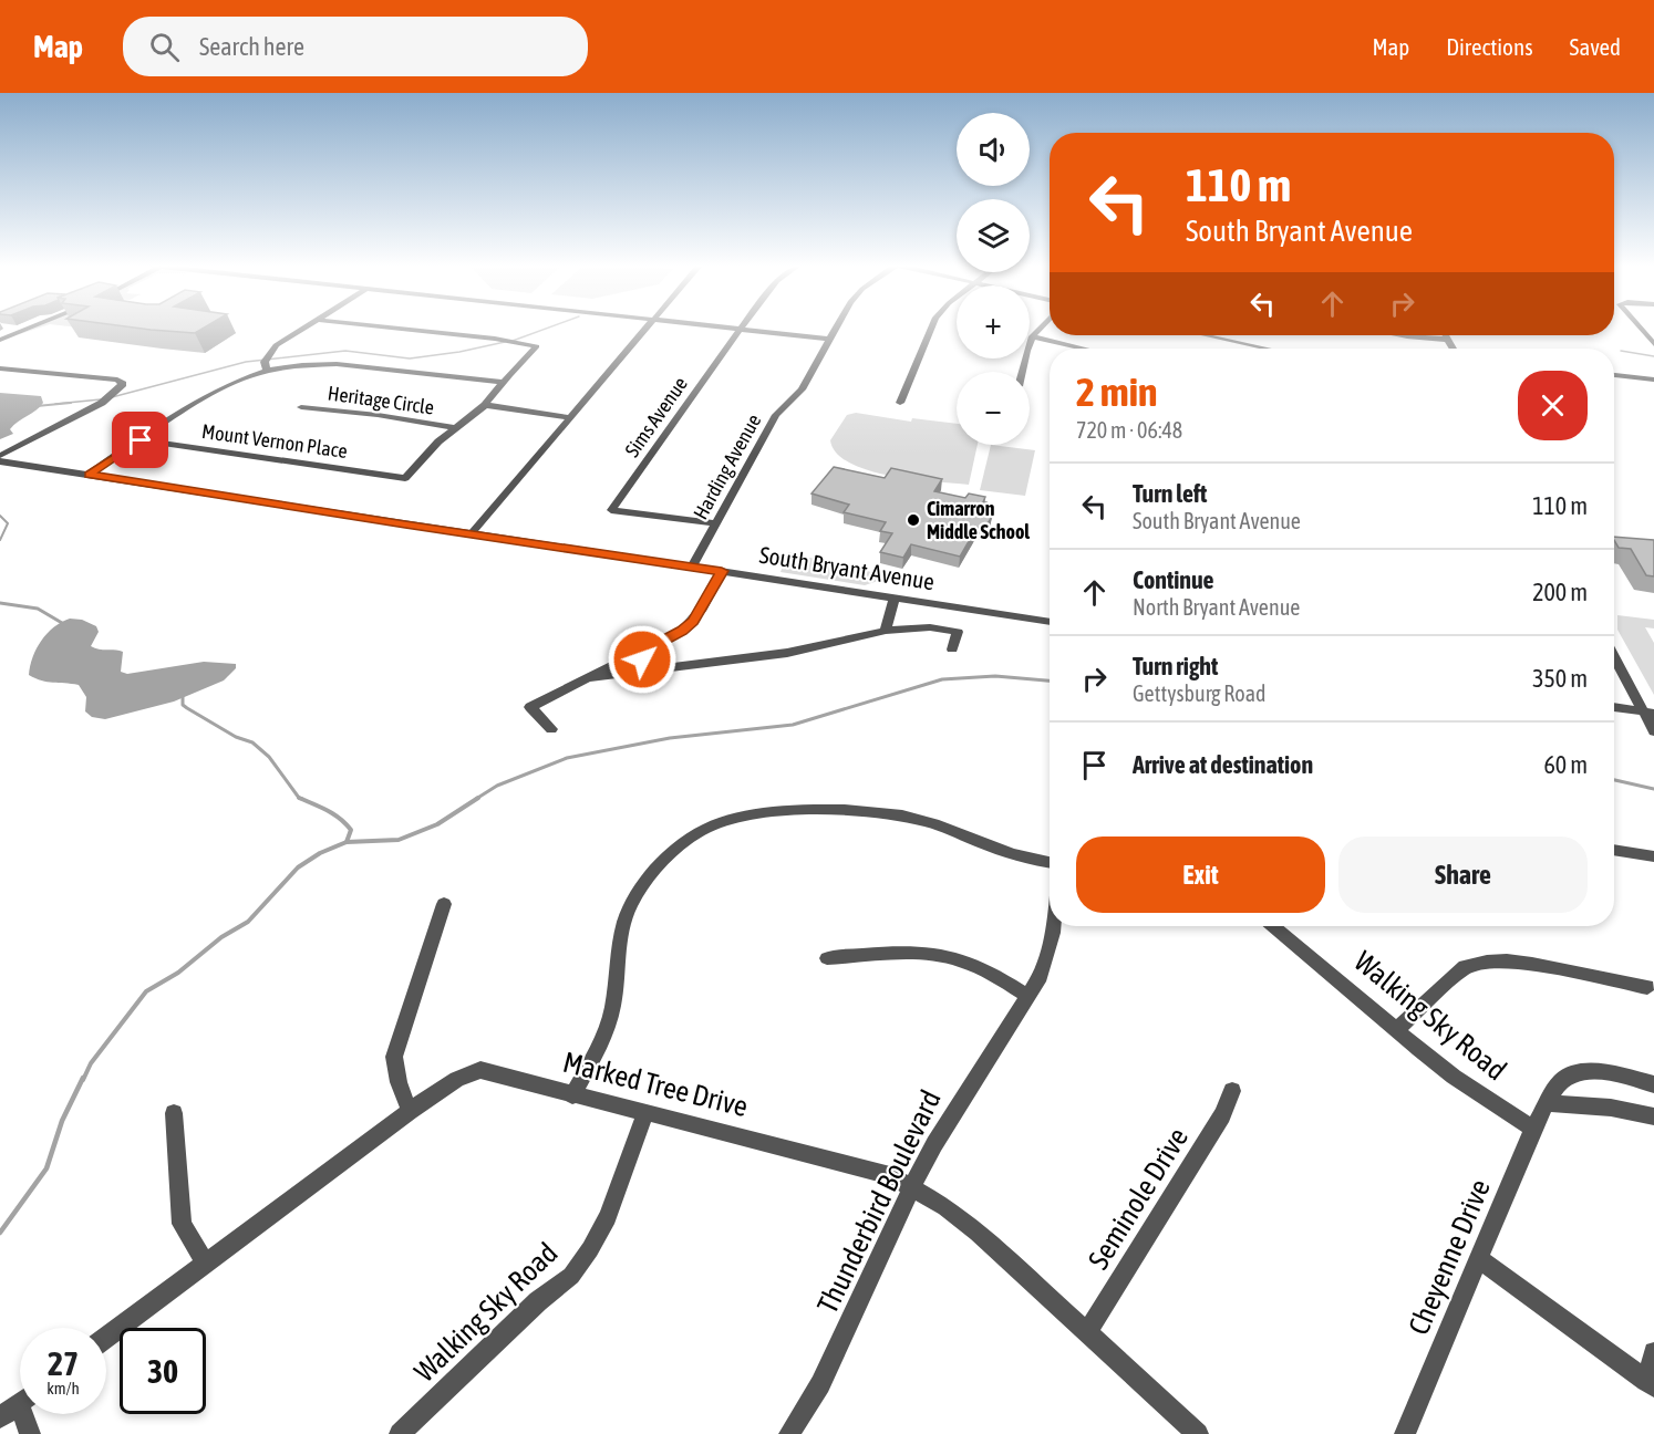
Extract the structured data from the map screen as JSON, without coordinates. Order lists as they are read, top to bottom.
{
  "streets": {
    "street": [
      "Heritage Circle",
      "Sims Avenue",
      "Mount Vernon Place",
      "Harding Avenue",
      "South Bryant Avenue",
      "Walking Sky Road",
      "Marked Tree Drive",
      "Seminole Drive",
      "Thunderbird Boulevard",
      "Cheyenne Drive"
    ]
  },
  "crossings": [
    ["Heritage Circle", "Mount Vernon Place"],
    ["Sims Avenue", "Harding Avenue"],
    ["Harding Avenue", "South Bryant Avenue"],
    ["Walking Sky Road", "Marked Tree Drive"],
    ["Walking Sky Road", "Cheyenne Drive"],
    ["Marked Tree Drive", "Seminole Drive"],
    ["Marked Tree Drive", "Thunderbird Boulevard"]
  ],
  "places": ["Cimarron Middle School"],
  "page": {
    "header": "Map",
    "search": "Search here",
    "nav": ["Map", "Directions", "Saved"],
    "map_buttons": ["+", "−"],
    "turn": ["110 m", "South Bryant Avenue"],
    "heading": ["2 min", "720 m · 06:48"],
    "list": [
      {
        "name": "Turn left",
        "note": "South Bryant Avenue",
        "value": "110 m"
      },
      {
        "name": "Continue",
        "note": "North Bryant Avenue",
        "value": "200 m"
      },
      {
        "name": "Turn right",
        "note": "Gettysburg Road",
        "value": "350 m"
      },
      {
        "name": "Arrive at destination",
        "value": "60 m"
      }
    ],
    "buttons": ["Exit", "Share"],
    "speed": "27 km/h",
    "limit": "30"
  }
}
